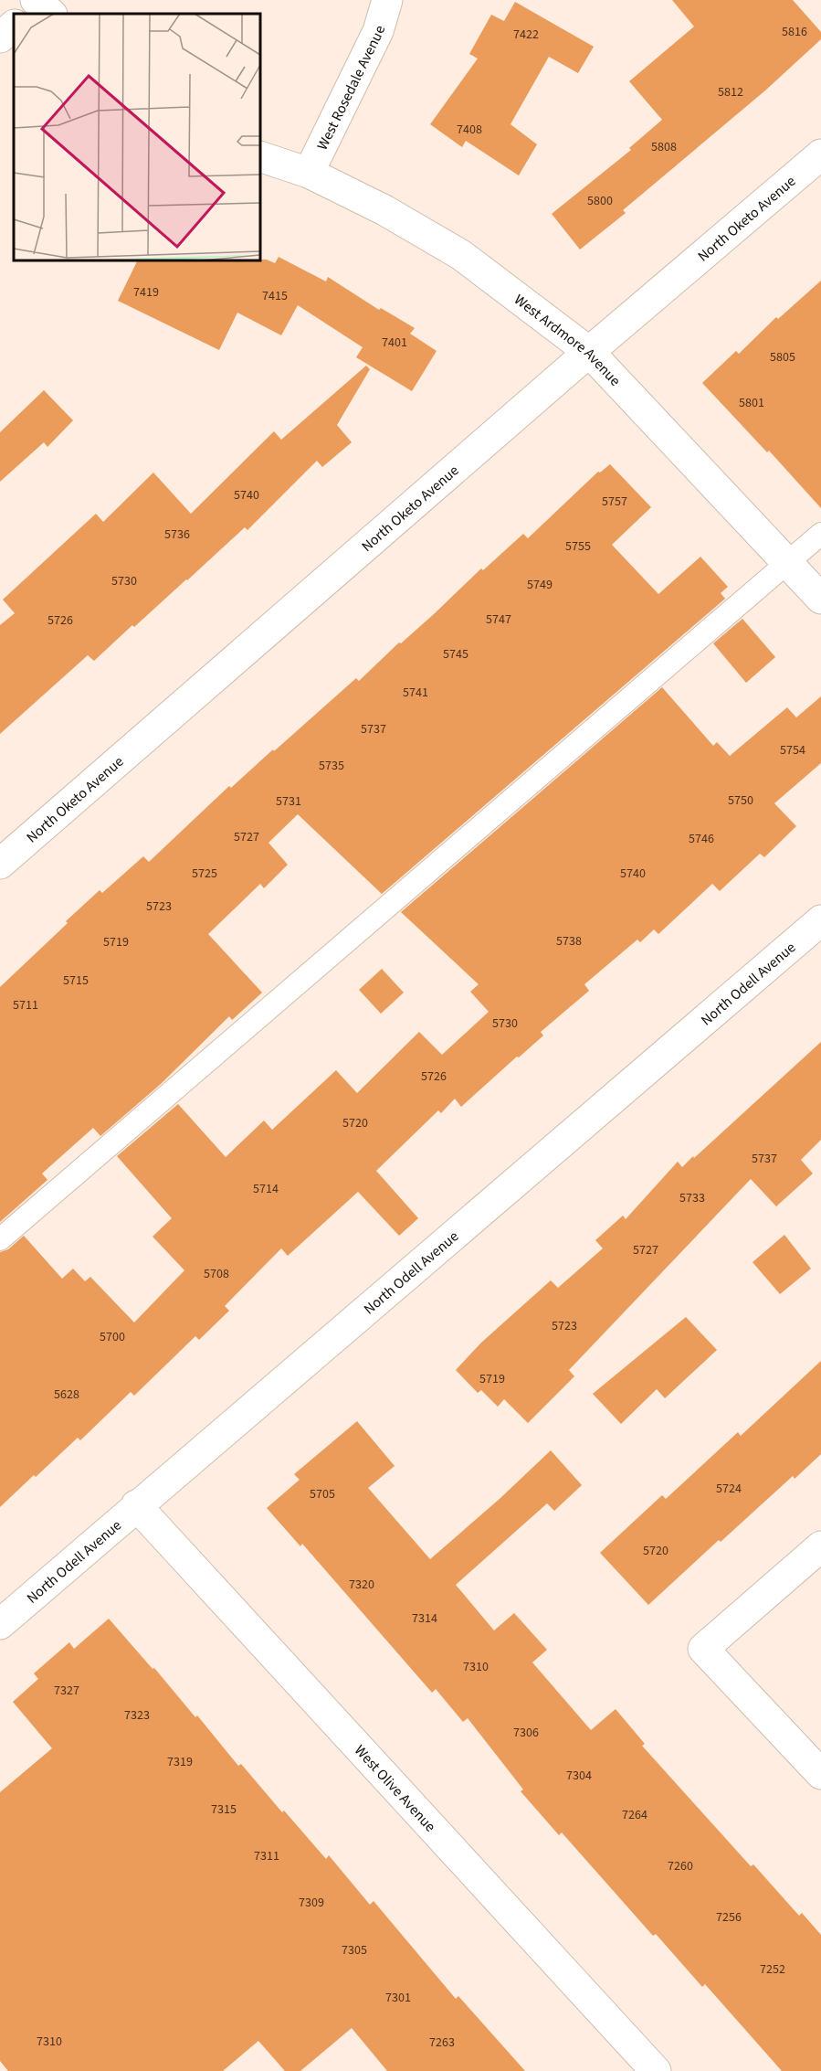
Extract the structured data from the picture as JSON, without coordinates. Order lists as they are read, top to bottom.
{
  "streets": {
    "street": [
      "West Rosedale Avenue",
      "North Oketo Avenue",
      "West Ardmore Avenue",
      "North Odell Avenue",
      "West Olive Avenue"
    ]
  },
  "crossings": [
    ["West Rosedale Avenue", "West Ardmore Avenue"],
    ["North Oketo Avenue", "West Ardmore Avenue"],
    ["North Odell Avenue", "West Olive Avenue"]
  ],
  "house_numbers": [
    "5816",
    "7422",
    "5812",
    "7408",
    "5808",
    "5800",
    "7419",
    "7415",
    "7401",
    "5805",
    "5801",
    "5740",
    "5757",
    "5736",
    "5755",
    "5730",
    "5749",
    "5747",
    "5726",
    "5745",
    "5741",
    "5737",
    "5754",
    "5735",
    "5750",
    "5731",
    "5727",
    "5746",
    "5725",
    "5740",
    "5723",
    "5738",
    "5719",
    "5715",
    "5711",
    "5730",
    "5726",
    "5720",
    "5737",
    "5714",
    "5733",
    "5727",
    "5708",
    "5723",
    "5700",
    "5719",
    "5628",
    "5724",
    "5705",
    "5720",
    "7320",
    "7314",
    "7310",
    "7327",
    "7323",
    "7306",
    "7319",
    "7304",
    "7315",
    "7264",
    "7311",
    "7260",
    "7309",
    "7256",
    "7305",
    "7252",
    "7301",
    "7310",
    "7263"
  ]
}
